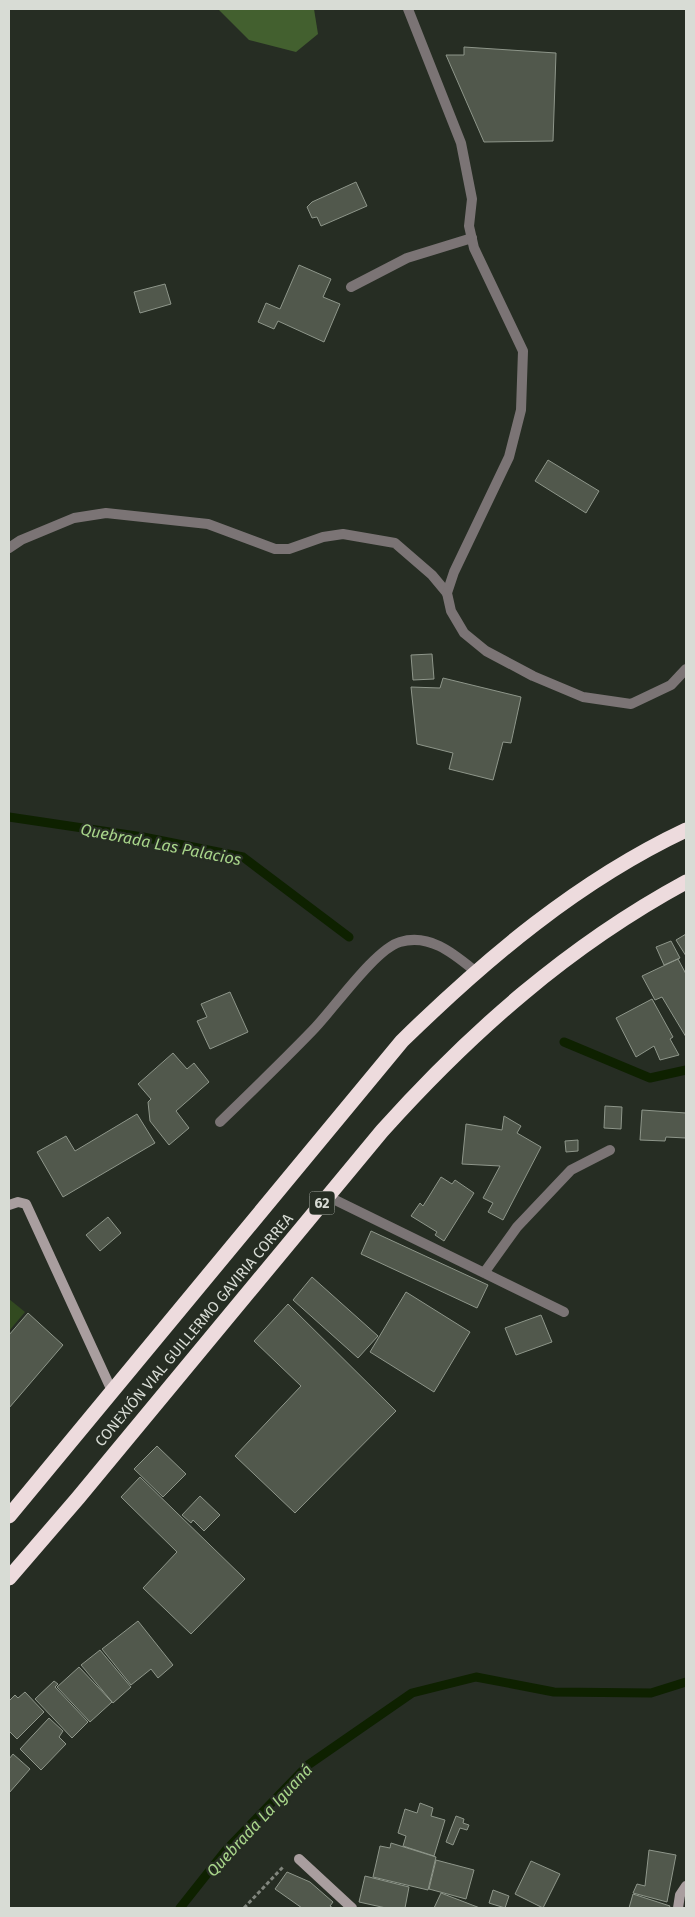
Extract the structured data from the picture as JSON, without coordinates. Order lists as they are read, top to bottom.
{
  "streets": {
    "highway": ["62", "CONEXIÓN VIAL GUILLERMO GAVIRIA CORREA"]
  },
  "water": ["Quebrada Las Palacios", "Quebrada La Iguaná"]
}
